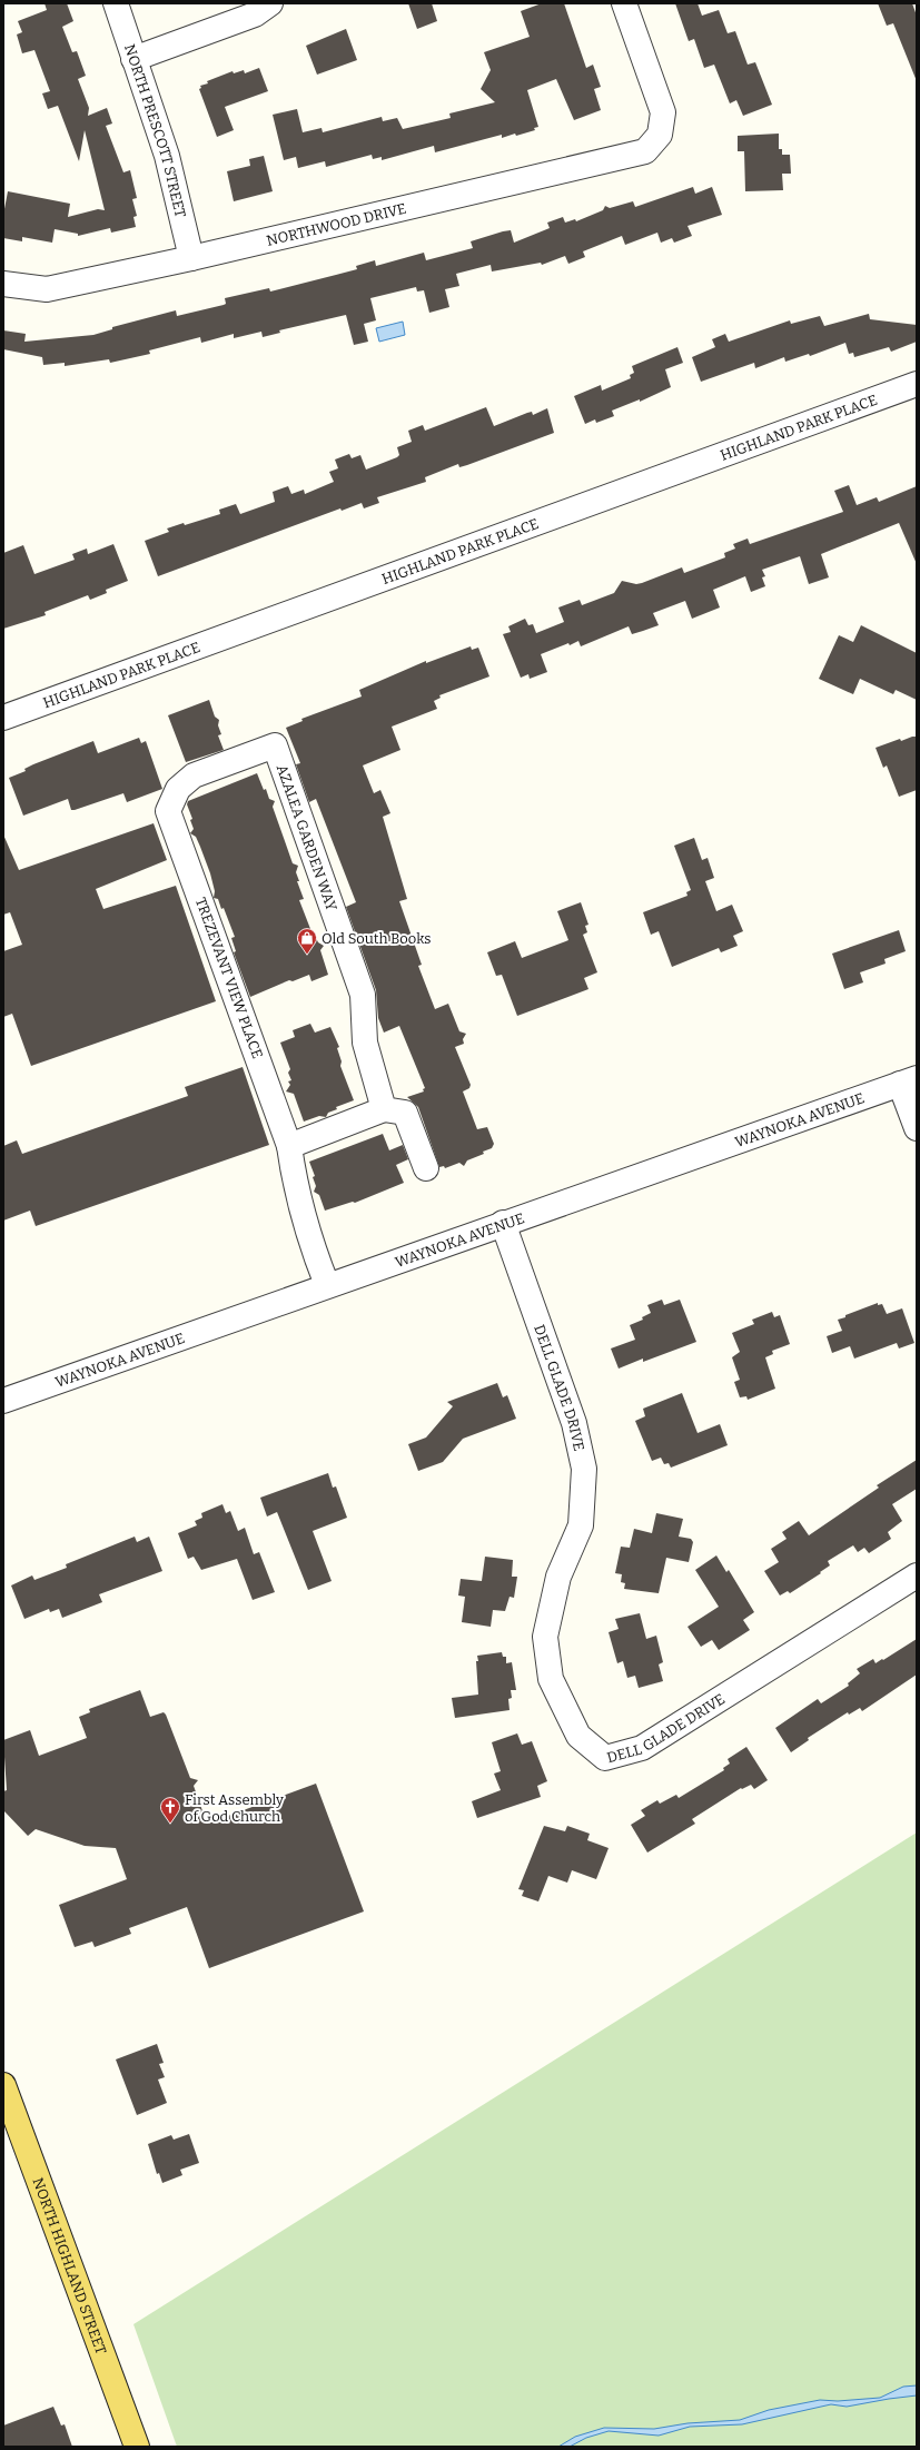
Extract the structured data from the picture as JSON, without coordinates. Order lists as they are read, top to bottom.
{
  "streets": {
    "main road": ["NORTH HIGHLAND STREET"],
    "street": [
      "NORTH PRESCOTT STREET",
      "NORTHWOOD DRIVE",
      "HIGHLAND PARK PLACE",
      "AZALEA GARDEN WAY",
      "TREZEVANT VIEW PLACE",
      "WAYNOKA AVENUE",
      "DELL GLADE DRIVE"
    ]
  },
  "crossings": [
    ["NORTH PRESCOTT STREET", "NORTHWOOD DRIVE"],
    ["AZALEA GARDEN WAY", "TREZEVANT VIEW PLACE"],
    ["WAYNOKA AVENUE", "DELL GLADE DRIVE"]
  ],
  "places": {
    "shop": ["Old South Books"],
    "church": ["First Assembly of God Church"]
  }
}
